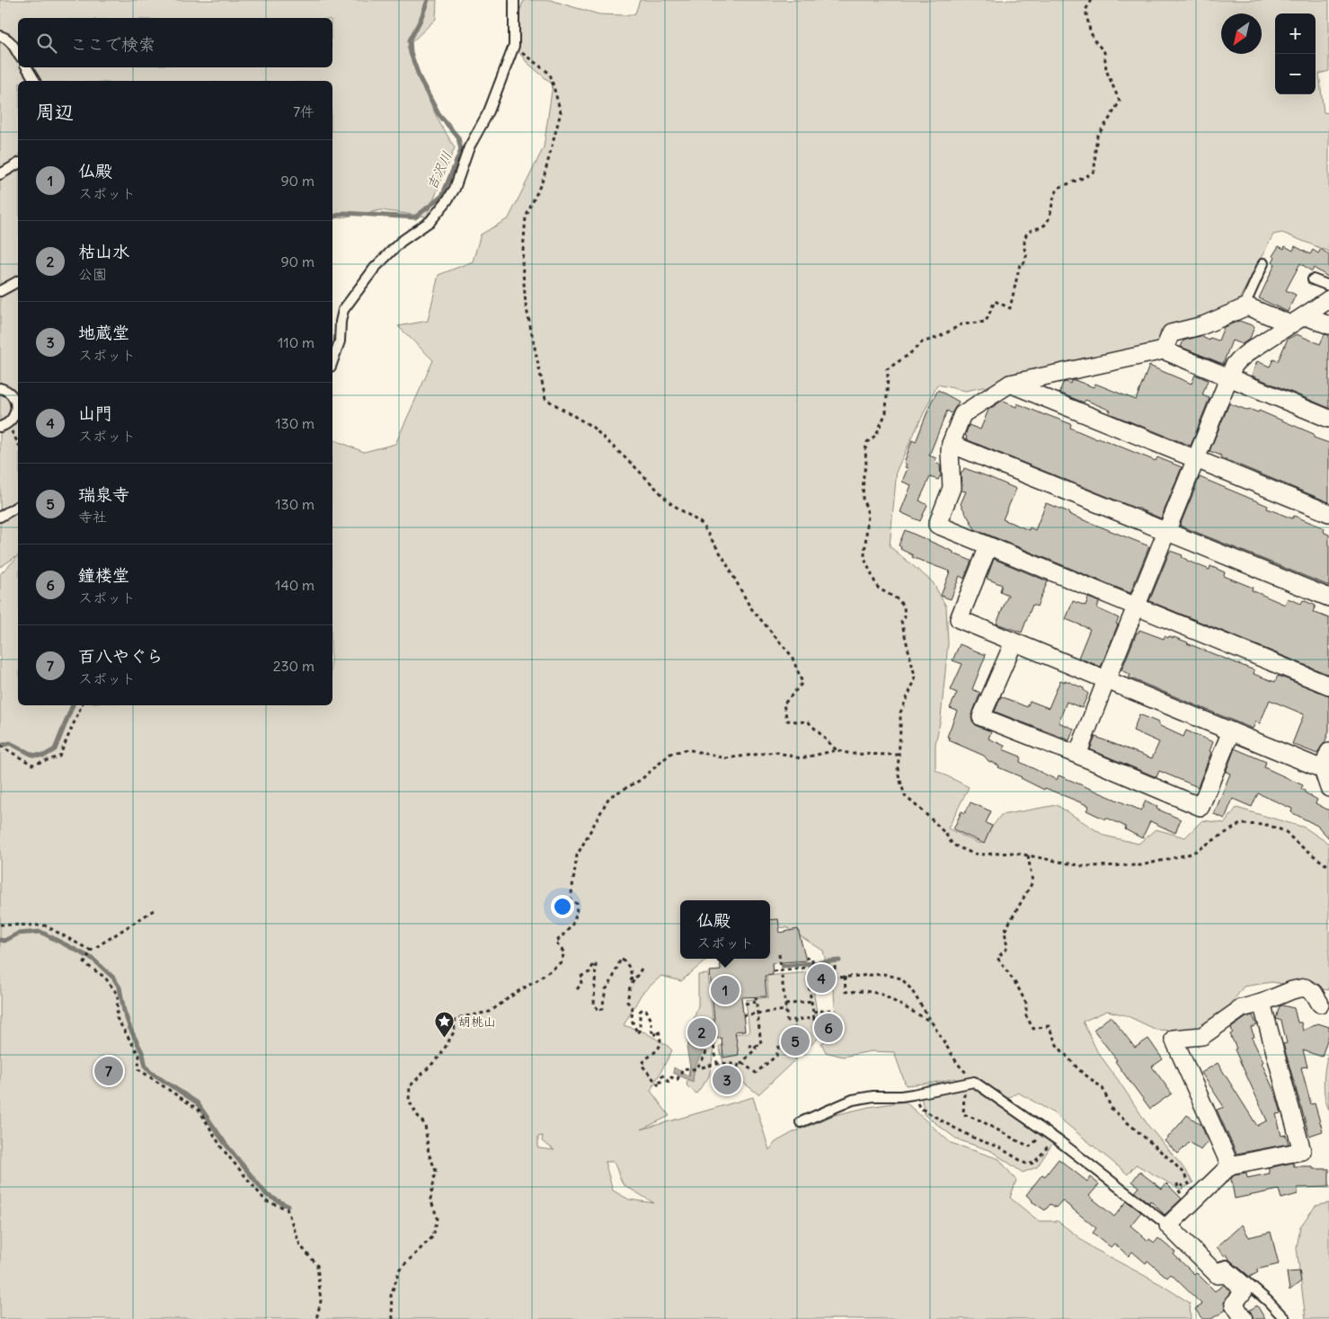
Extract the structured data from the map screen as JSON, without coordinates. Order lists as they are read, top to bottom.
{
  "water": ["吉沢川"],
  "places": {
    "place": ["胡桃山"]
  },
  "north": "bottom left",
  "page": {
    "map_buttons": ["+", "−"],
    "search": "ここで検索",
    "heading": ["周辺", "7件"],
    "list": [
      {
        "mark": "1",
        "name": "仏殿",
        "note": "スポット",
        "value": "90 m"
      },
      {
        "mark": "2",
        "name": "枯山水",
        "note": "公園",
        "value": "90 m"
      },
      {
        "mark": "3",
        "name": "地蔵堂",
        "note": "スポット",
        "value": "110 m"
      },
      {
        "mark": "4",
        "name": "山門",
        "note": "スポット",
        "value": "130 m"
      },
      {
        "mark": "5",
        "name": "瑞泉寺",
        "note": "寺社",
        "value": "130 m"
      },
      {
        "mark": "6",
        "name": "鐘楼堂",
        "note": "スポット",
        "value": "140 m"
      },
      {
        "mark": "7",
        "name": "百八やぐら",
        "note": "スポット",
        "value": "230 m"
      }
    ],
    "popup": ["仏殿", "スポット"],
    "pins": [
      "4",
      "1",
      "6",
      "2",
      "5",
      "7",
      "3"
    ]
  }
}
